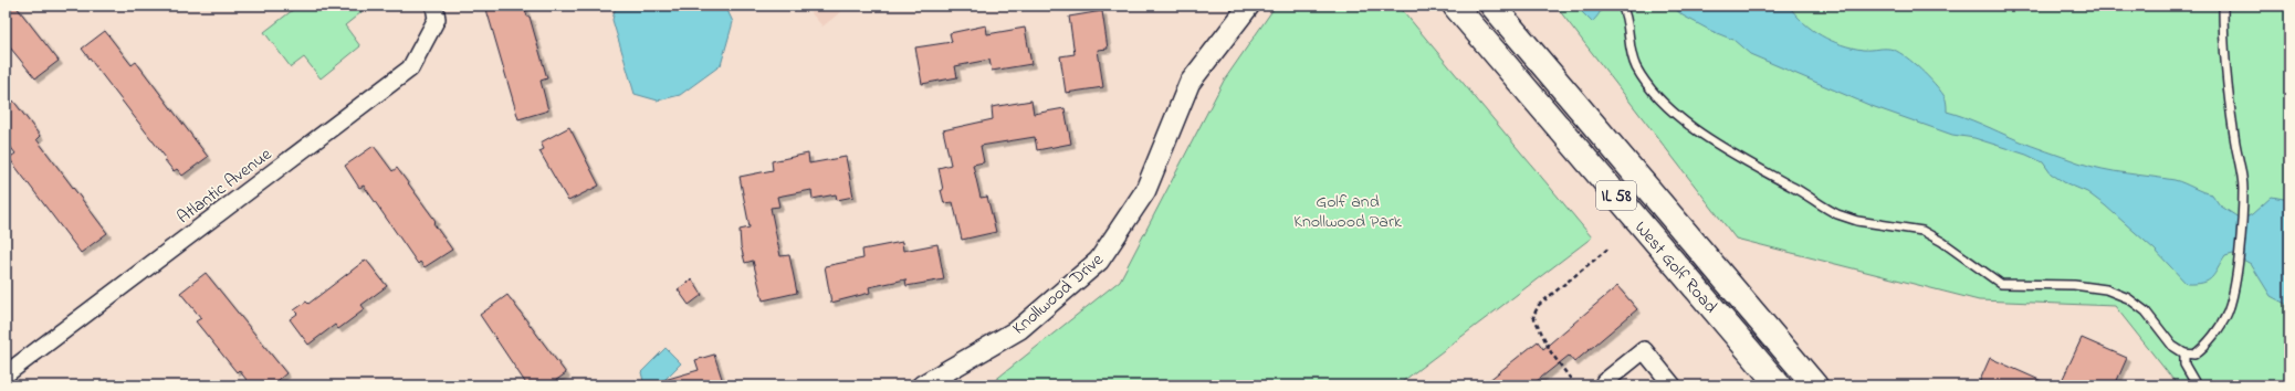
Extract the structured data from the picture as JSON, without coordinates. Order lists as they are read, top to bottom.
{
  "streets": {
    "main road": ["IL 58", "West Golf Road"],
    "street": ["Atlantic Avenue", "Knollwood Drive"]
  },
  "parks": ["Golf and Knollwood Park"]
}
